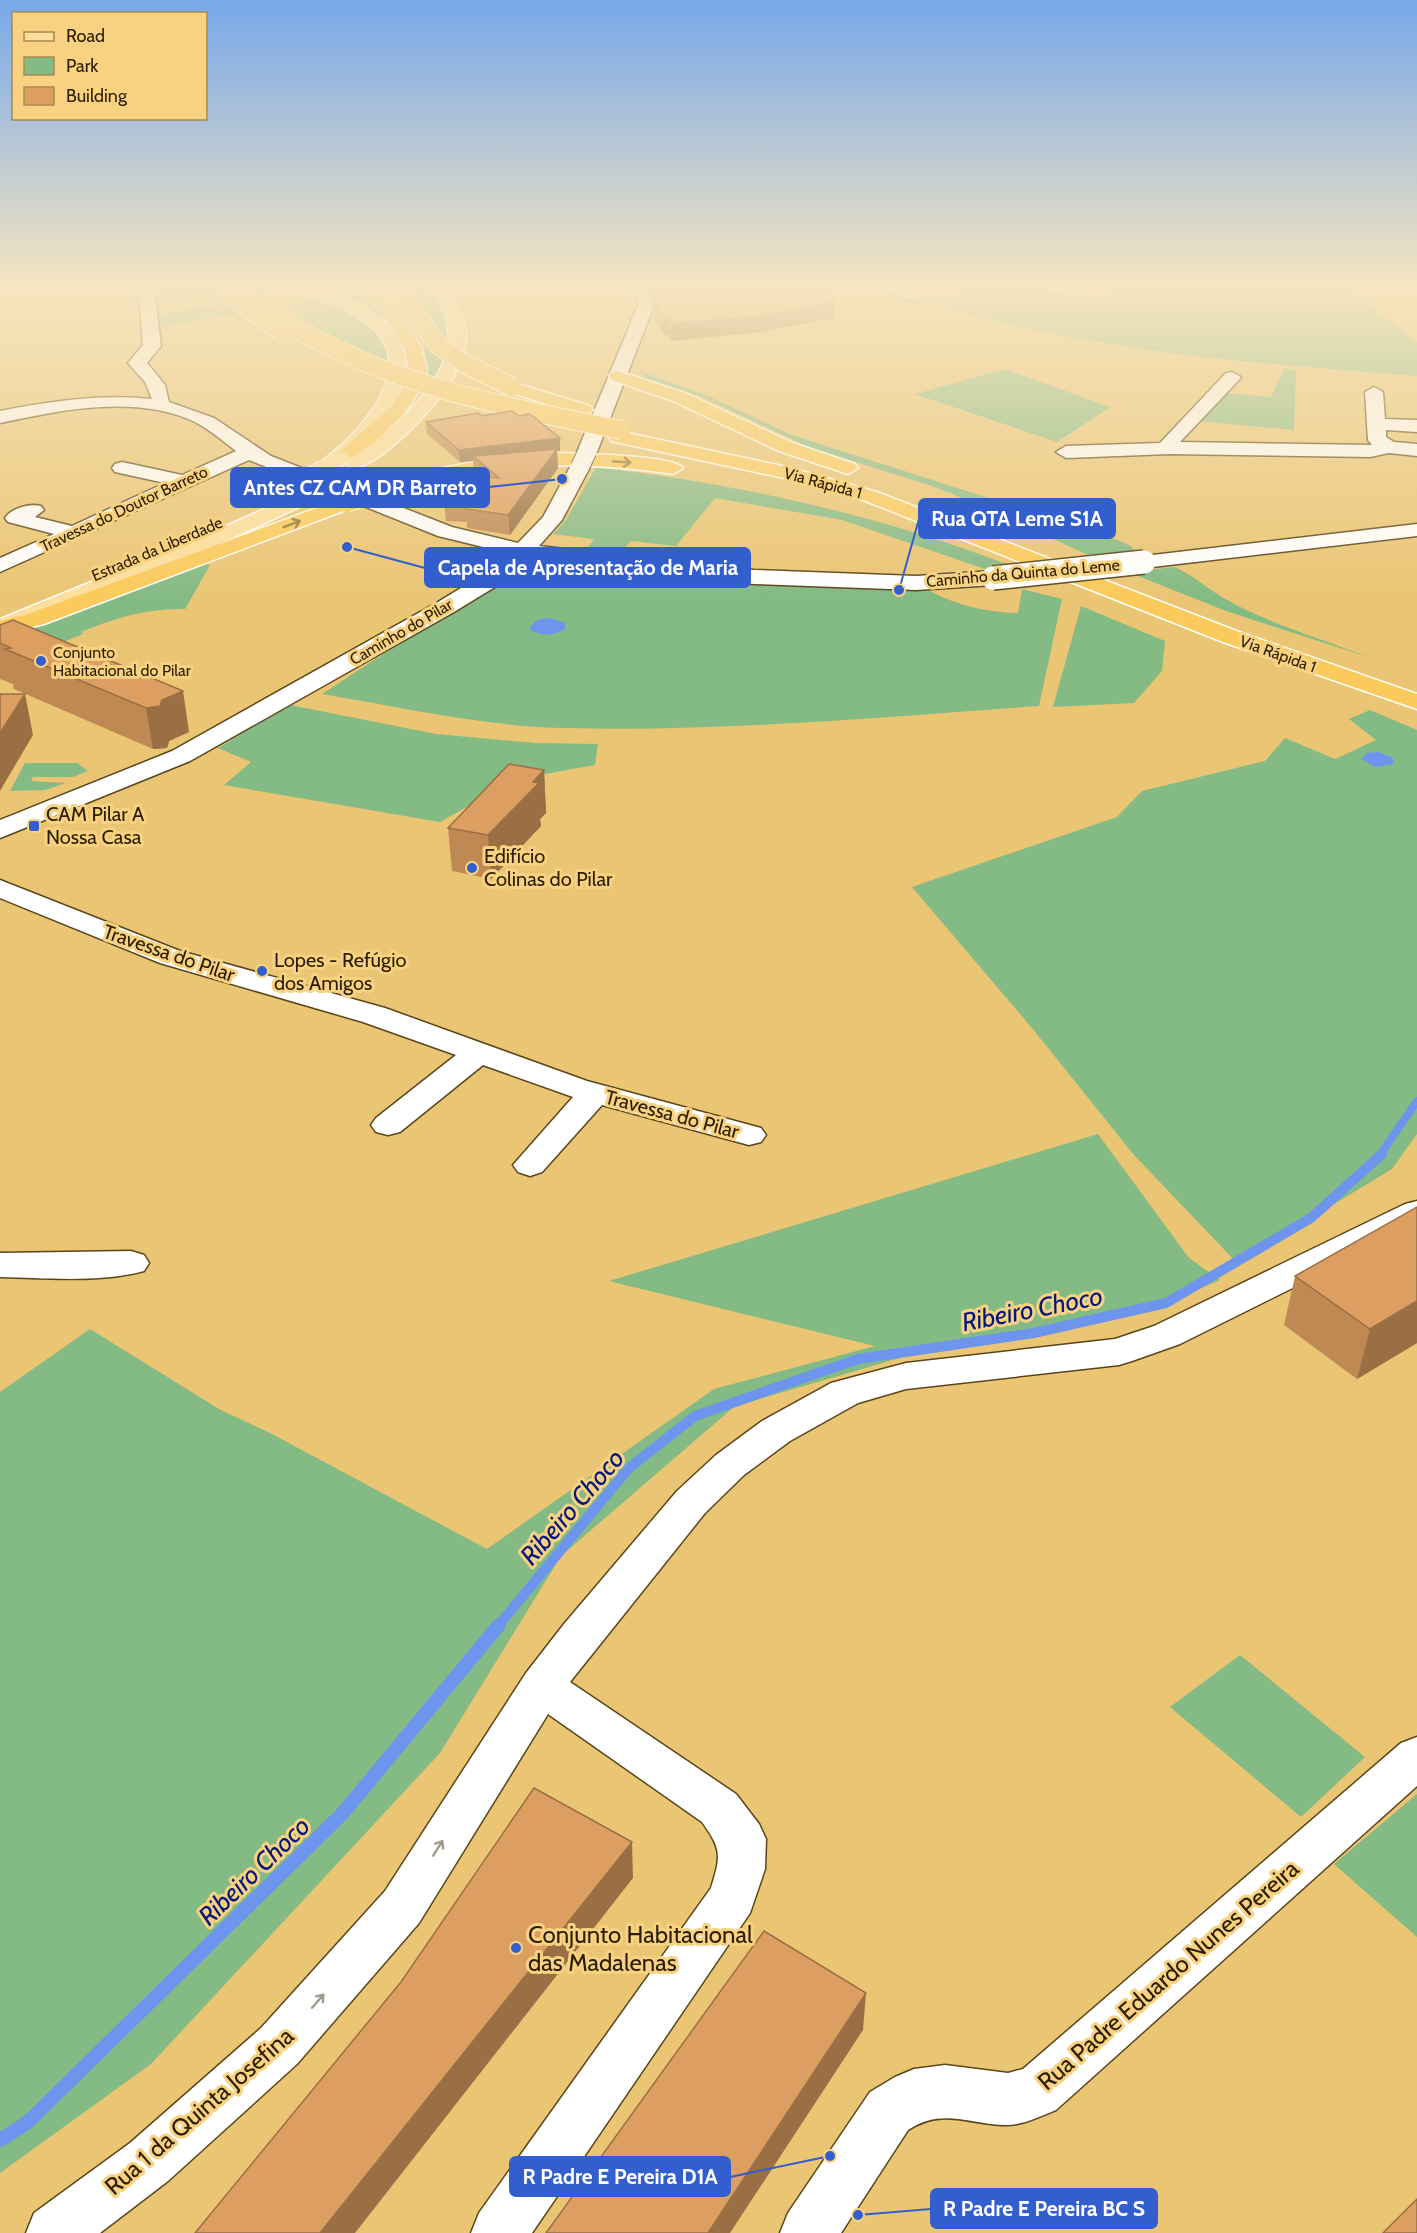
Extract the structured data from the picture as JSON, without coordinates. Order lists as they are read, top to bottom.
{
  "streets": {
    "highway": ["Via Rápida 1"],
    "main road": ["Estrada da Liberdade"],
    "street": [
      "Travessa do Doutor Barreto",
      "Caminho da Quinta do Leme",
      "Caminho do Pilar",
      "Travessa do Pilar",
      "Rua Padre Eduardo Nunes Pereira",
      "Rua 1 da Quinta Josefina"
    ]
  },
  "crossings": [
    ["Travessa do Doutor Barreto", "Caminho da Quinta do Leme"],
    ["Caminho da Quinta do Leme", "Caminho do Pilar"]
  ],
  "one_way": ["Rua 1 da Quinta Josefina"],
  "water": ["Ribeiro Choco"],
  "places": {
    "other": [
      "Antes CZ CAM DR Barreto",
      "Capela de Apresentação de Maria",
      "Rua QTA Leme S1A",
      "Conjunto Habitacional do Pilar",
      "Edifício Colinas do Pilar",
      "Lopes - Refúgio dos Amigos",
      "Conjunto Habitacional das Madalenas",
      "R Padre E Pereira D1A",
      "R Padre E Pereira BC S"
    ],
    "transit": ["CAM Pilar A Nossa Casa"]
  },
  "legend": ["Road", "Park", "Building"]
}
